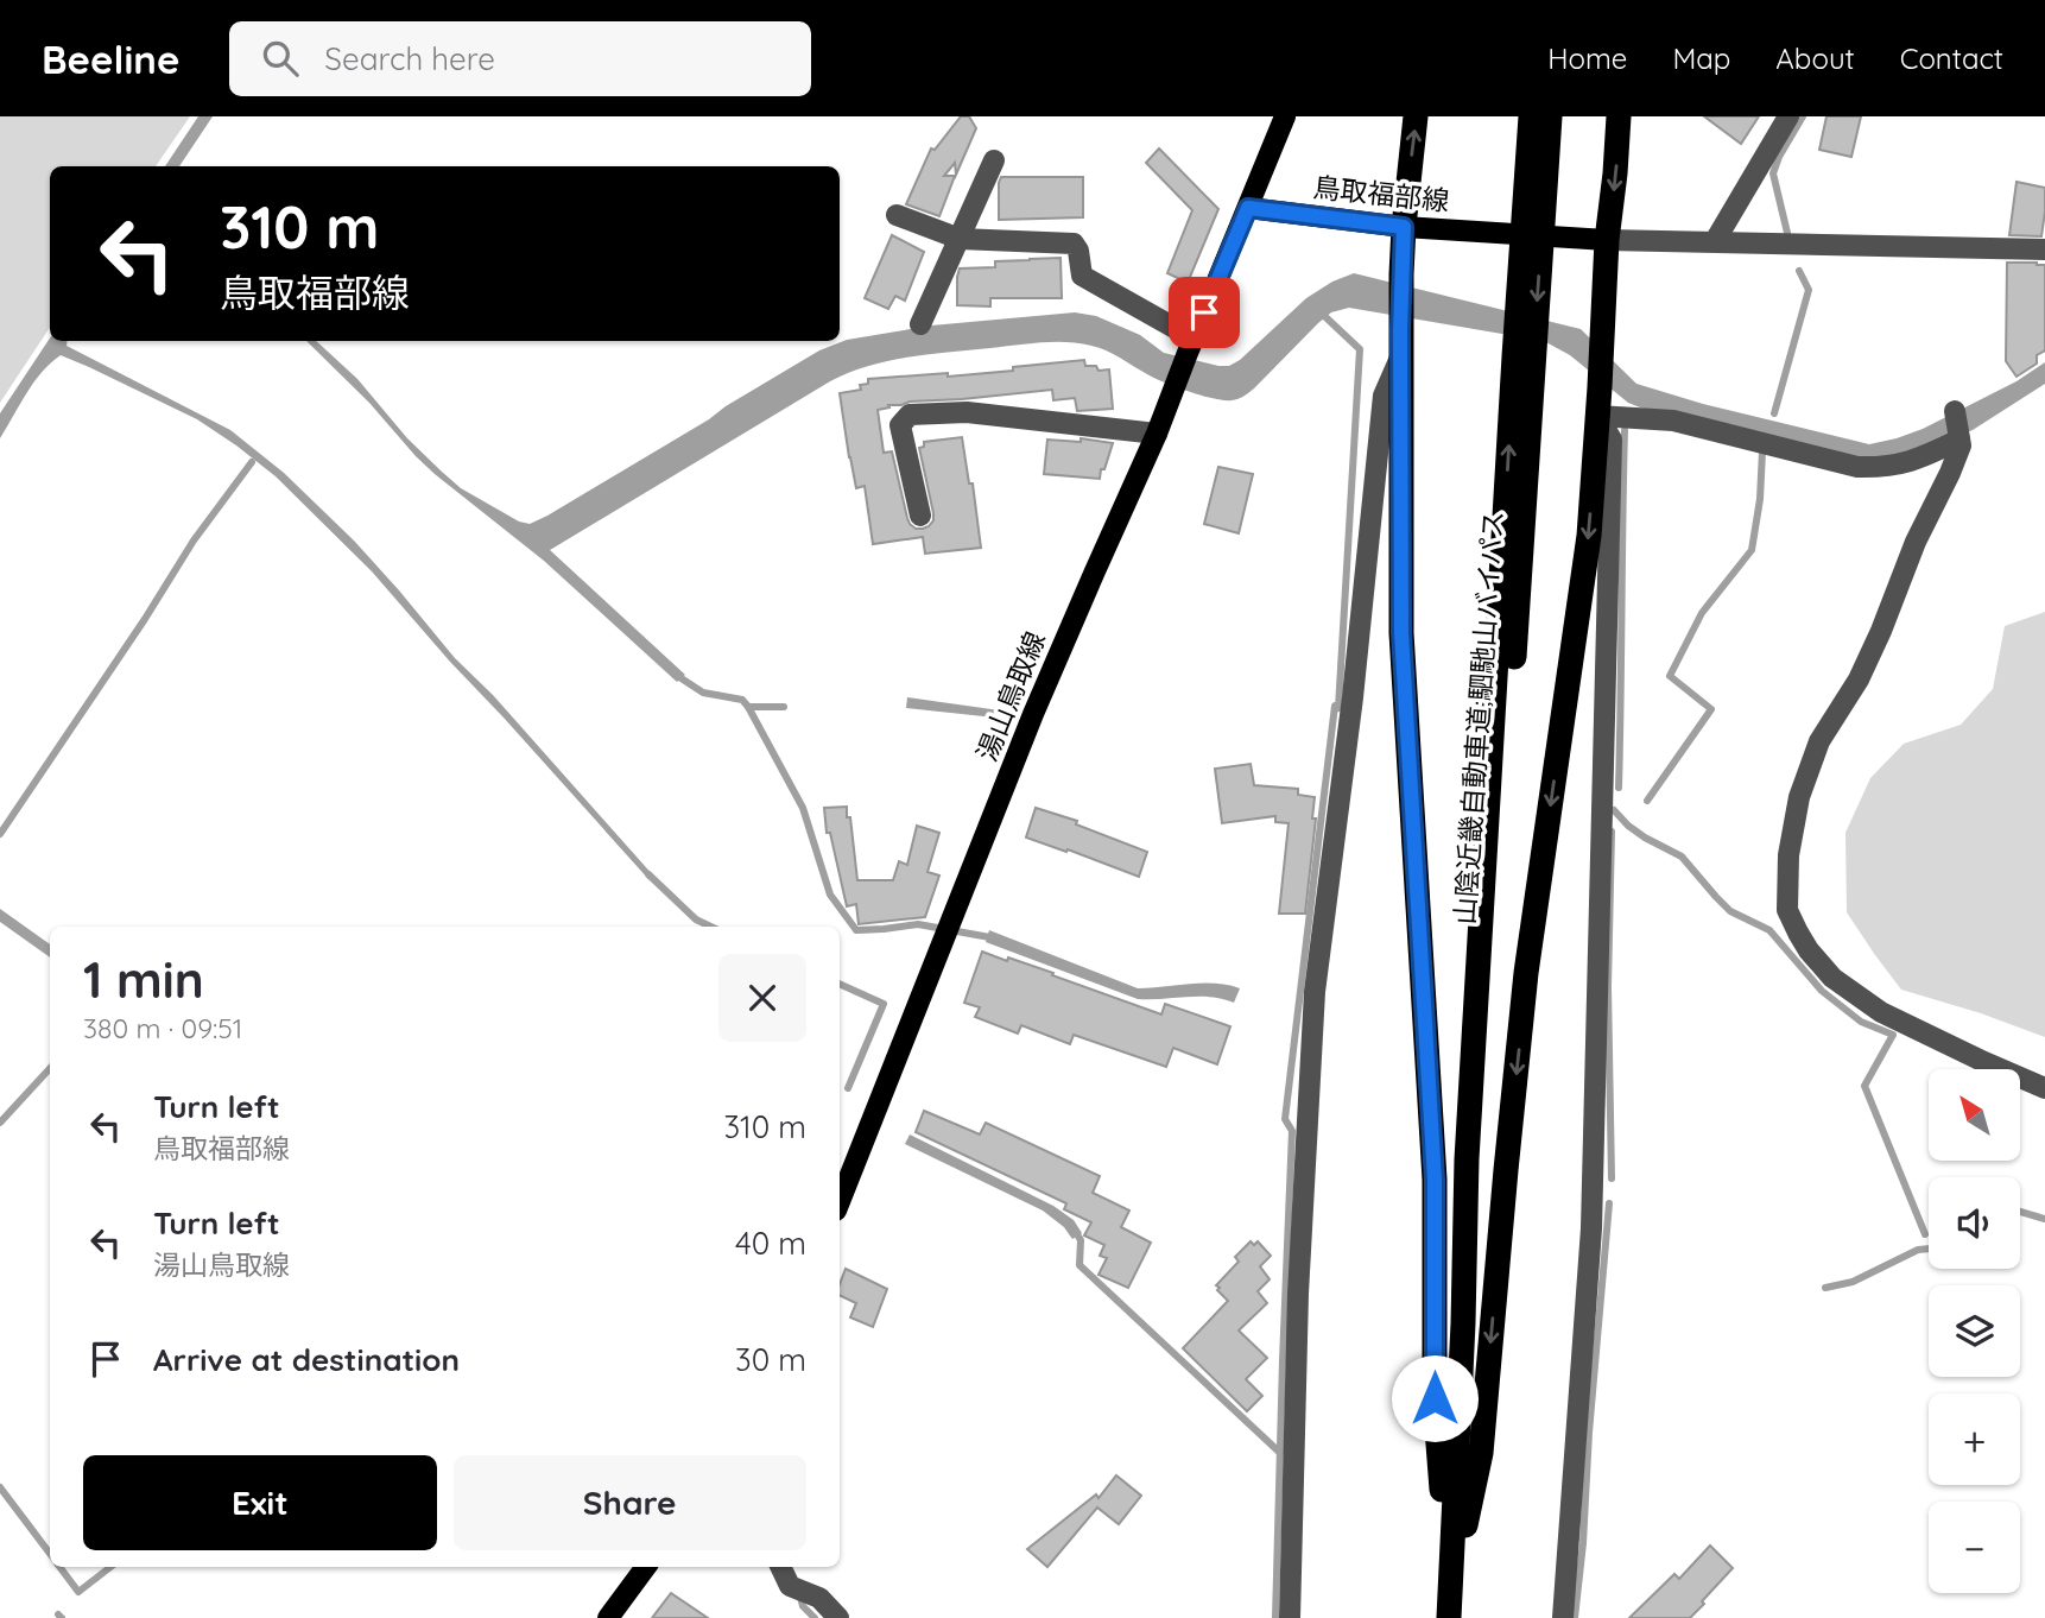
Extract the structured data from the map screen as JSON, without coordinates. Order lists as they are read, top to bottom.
{
  "streets": {
    "highway": ["山陰近畿自動車道;駟馳山バイパス"],
    "main road": ["鳥取福部線", "湯山鳥取線"]
  },
  "crossings": [
    ["鳥取福部線", "湯山鳥取線"]
  ],
  "north": "top left",
  "page": {
    "header": "Beeline",
    "search": "Search here",
    "nav": [
      "Home",
      "Map",
      "About",
      "Contact"
    ],
    "turn": ["310 m", "鳥取福部線"],
    "heading": ["1 min", "380 m · 09:51"],
    "list": [
      {
        "name": "Turn left",
        "note": "鳥取福部線",
        "value": "310 m"
      },
      {
        "name": "Turn left",
        "note": "湯山鳥取線",
        "value": "40 m"
      },
      {
        "name": "Arrive at destination",
        "value": "30 m"
      }
    ],
    "map_buttons": ["+", "−"],
    "buttons": ["Exit", "Share"]
  }
}
